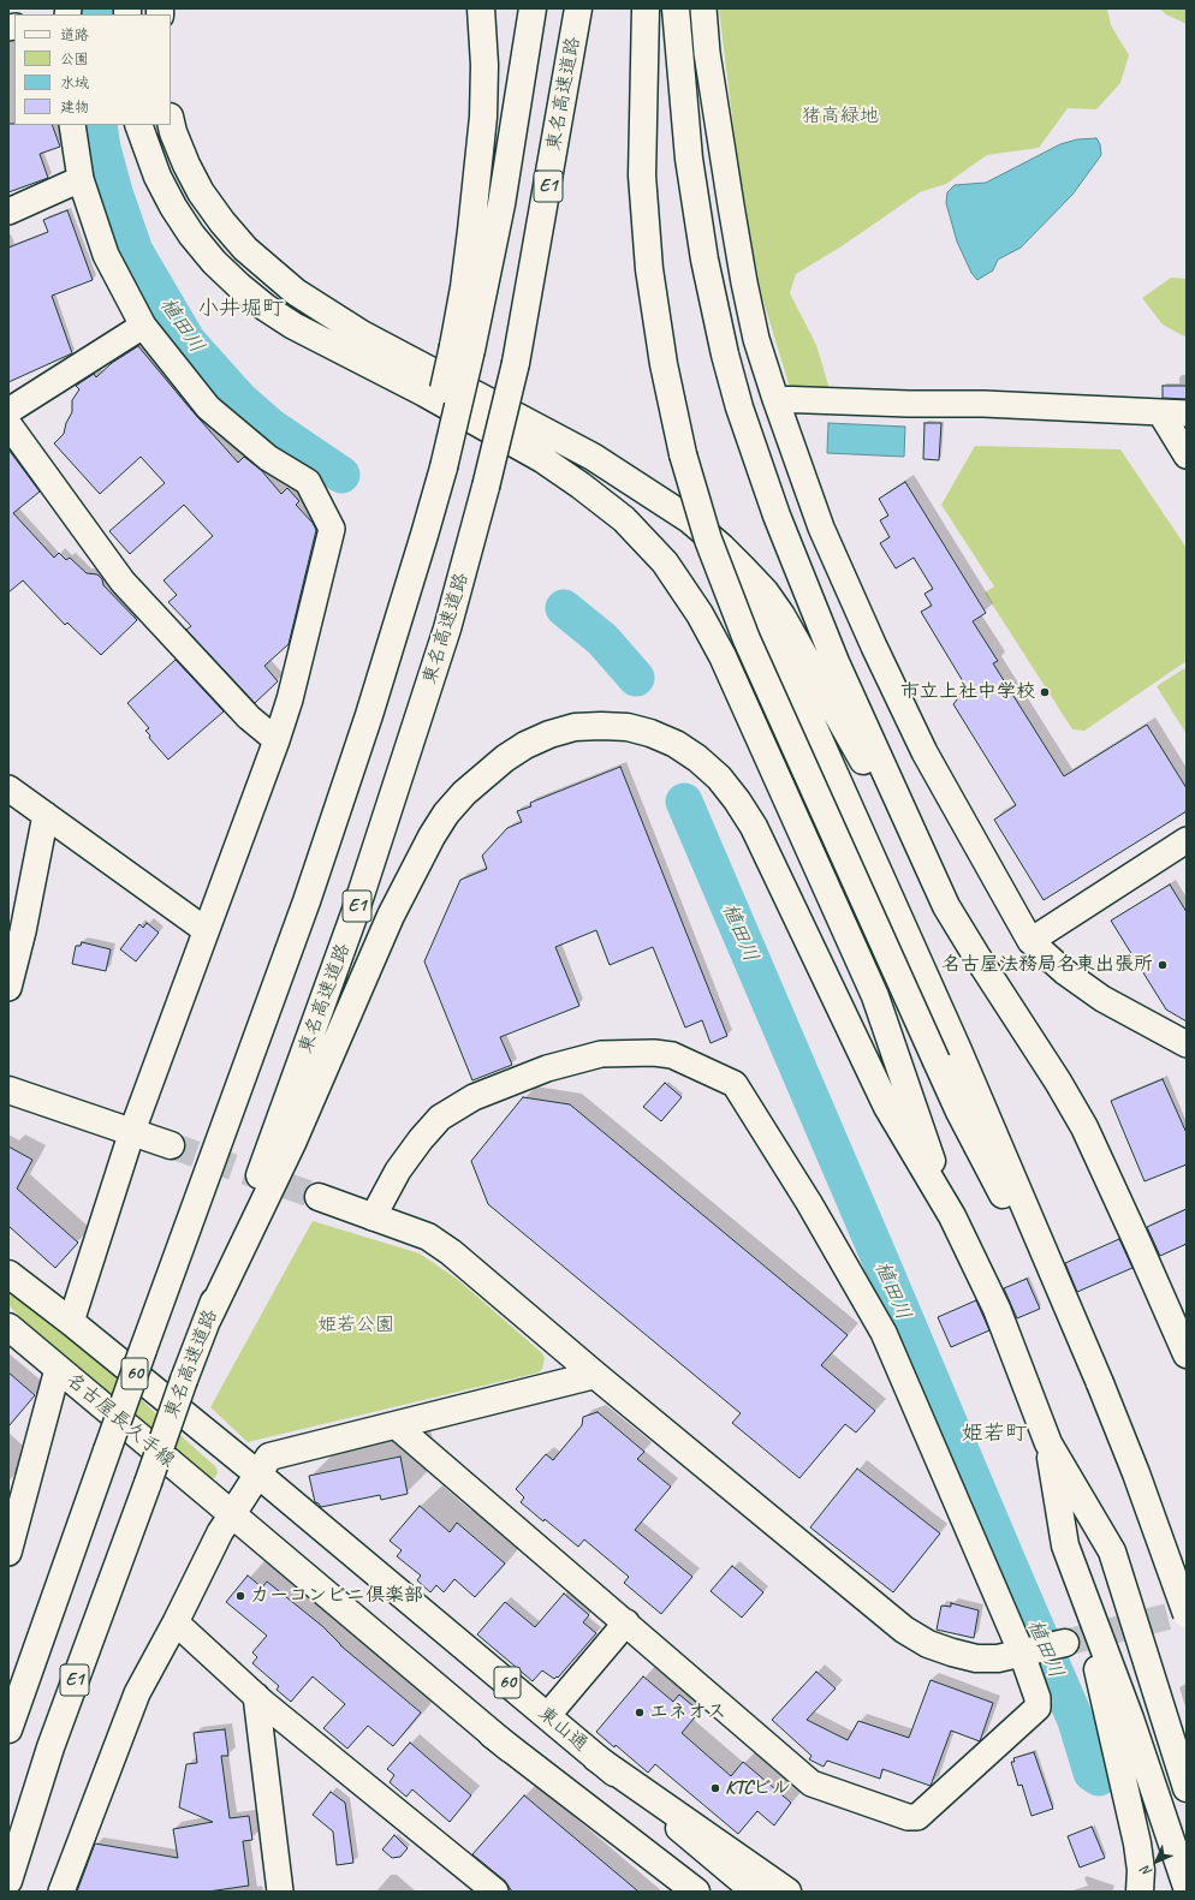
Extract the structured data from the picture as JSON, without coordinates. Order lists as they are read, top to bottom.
{
  "streets": {
    "main road": [
      "東名高速道路",
      "E1",
      "60",
      "名古屋長久手線",
      "東山通"
    ]
  },
  "crossings": [
    ["60", "名古屋長久手線"],
    ["60", "東山通"]
  ],
  "districts": ["小井堀町", "姫若町"],
  "water": ["植田川"],
  "parks": ["猪高緑地", "姫若公園"],
  "places": [
    "市立上社中学校",
    "名古屋法務局名東出張所",
    "カーコンビニ倶楽部",
    "エネオス",
    "KTCビル"
  ],
  "legend": [
    "道路",
    "公園",
    "水域",
    "建物"
  ],
  "north": "bottom left"
}
